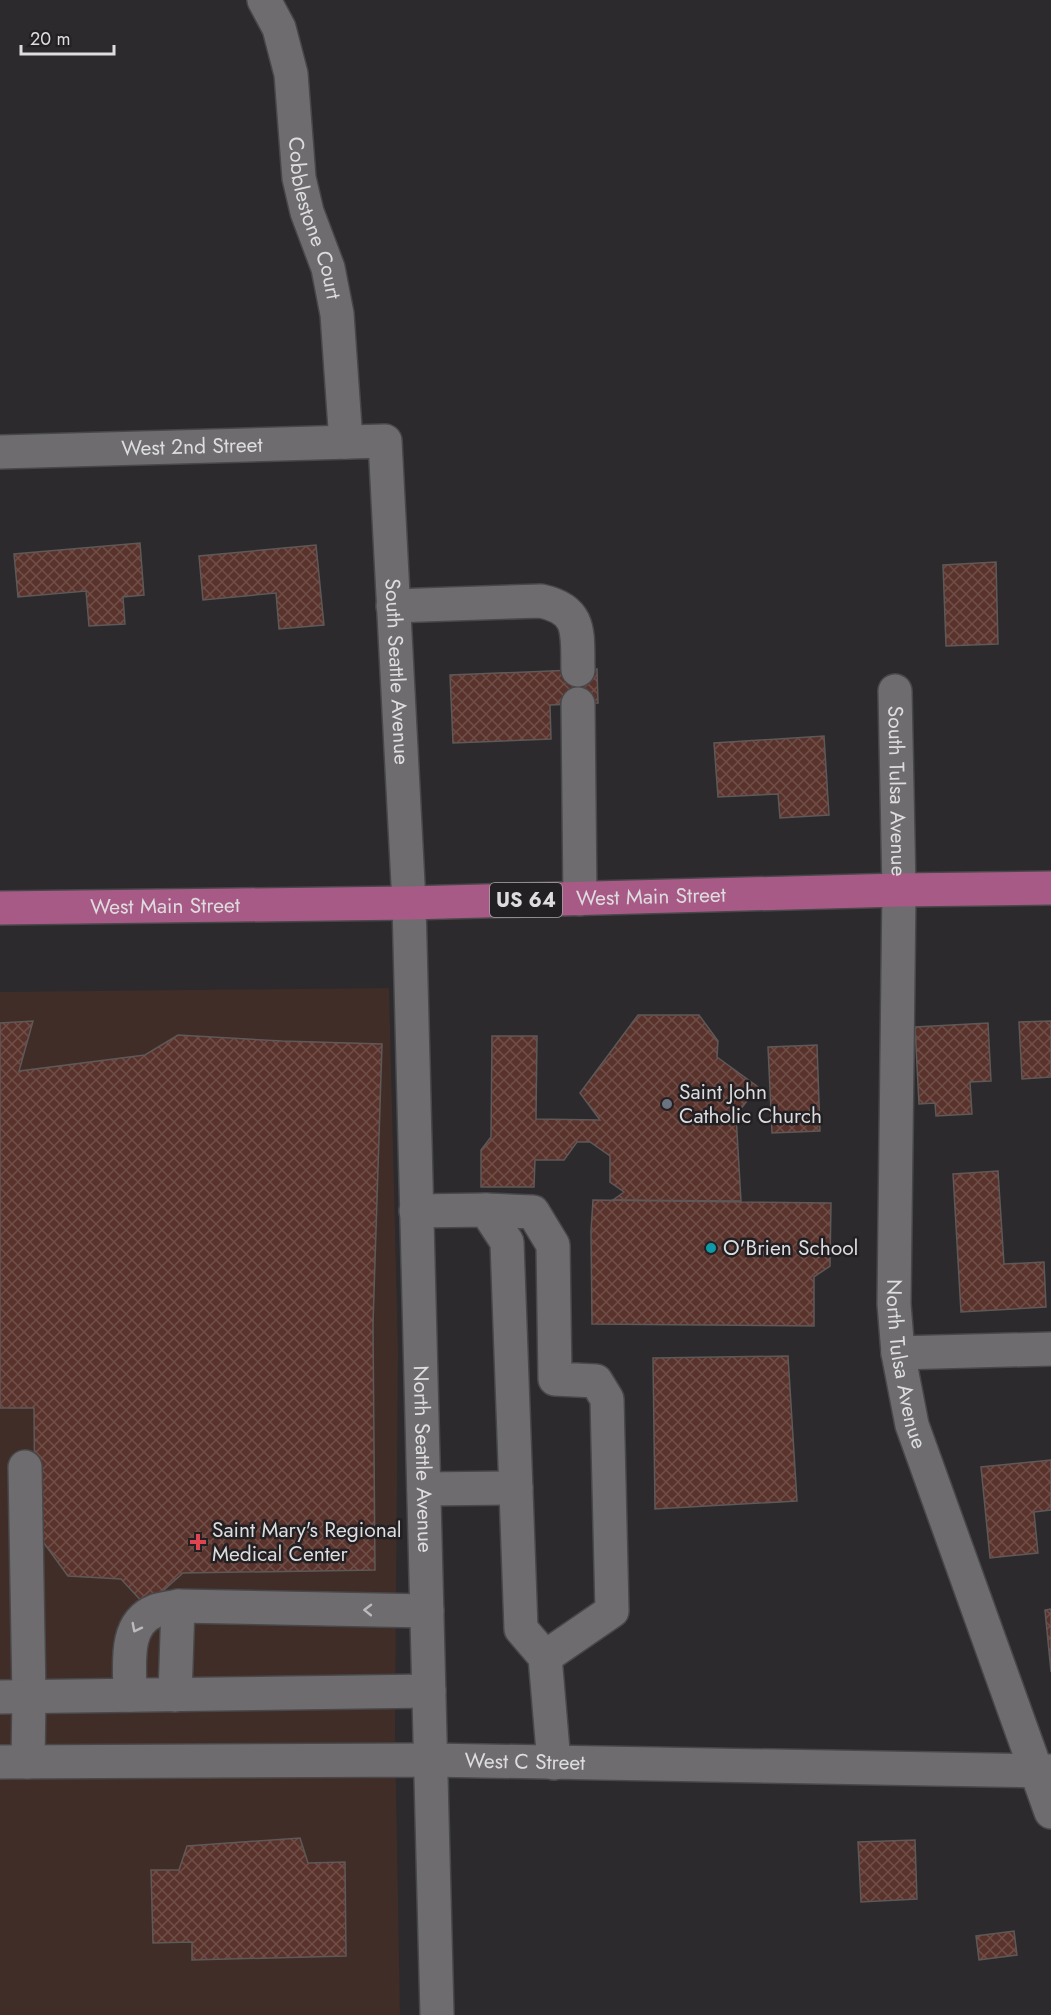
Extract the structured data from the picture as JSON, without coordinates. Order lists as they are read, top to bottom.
{
  "streets": {
    "main road": ["West Main Street", "US 64"],
    "street": [
      "Cobblestone Court",
      "West 2nd Street",
      "South Seattle Avenue",
      "South Tulsa Avenue",
      "North Tulsa Avenue",
      "North Seattle Avenue",
      "West C Street"
    ]
  },
  "crossings": [
    ["Cobblestone Court", "West 2nd Street"],
    ["West 2nd Street", "South Seattle Avenue"],
    ["South Seattle Avenue", "West Main Street"],
    ["South Seattle Avenue", "North Seattle Avenue"],
    ["South Tulsa Avenue", "West Main Street"],
    ["South Tulsa Avenue", "North Tulsa Avenue"],
    ["West Main Street", "North Tulsa Avenue"],
    ["West Main Street", "North Seattle Avenue"],
    ["North Tulsa Avenue", "West C Street"],
    ["North Seattle Avenue", "West C Street"]
  ],
  "places": {
    "other": ["Saint John Catholic Church", "O'Brien School"],
    "health": ["Saint Mary's Regional Medical Center"]
  },
  "scale_bar": "20 m"
}
